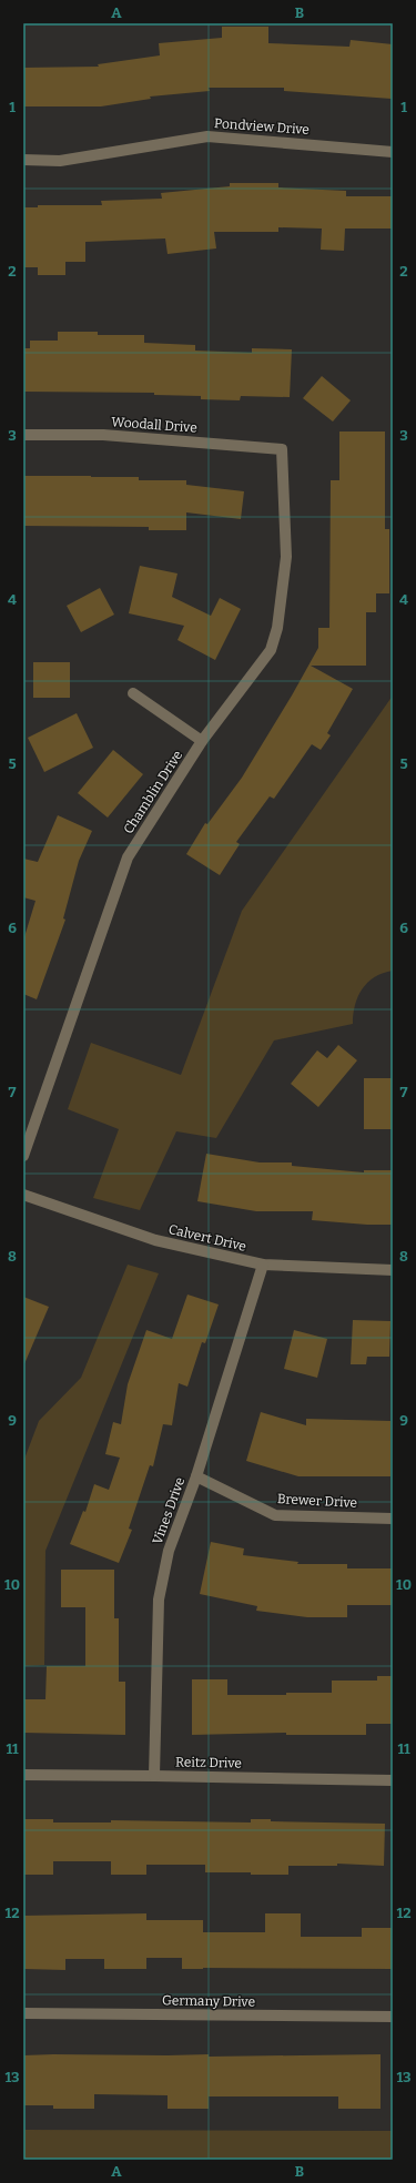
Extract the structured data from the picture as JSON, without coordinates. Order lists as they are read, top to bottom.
{
  "streets": {
    "street": [
      "Pondview Drive",
      "Woodall Drive",
      "Chamblin Drive",
      "Calvert Drive",
      "Brewer Drive",
      "Vines Drive",
      "Reitz Drive",
      "Germany Drive"
    ]
  },
  "crossings": [
    ["Woodall Drive", "Chamblin Drive"],
    ["Calvert Drive", "Vines Drive"],
    ["Brewer Drive", "Vines Drive"],
    ["Vines Drive", "Reitz Drive"]
  ],
  "grid": {
    "columns": ["A", "B"],
    "rows": [
      "1",
      "2",
      "3",
      "4",
      "5",
      "6",
      "7",
      "8",
      "9",
      "10",
      "11",
      "12",
      "13"
    ]
  }
}
